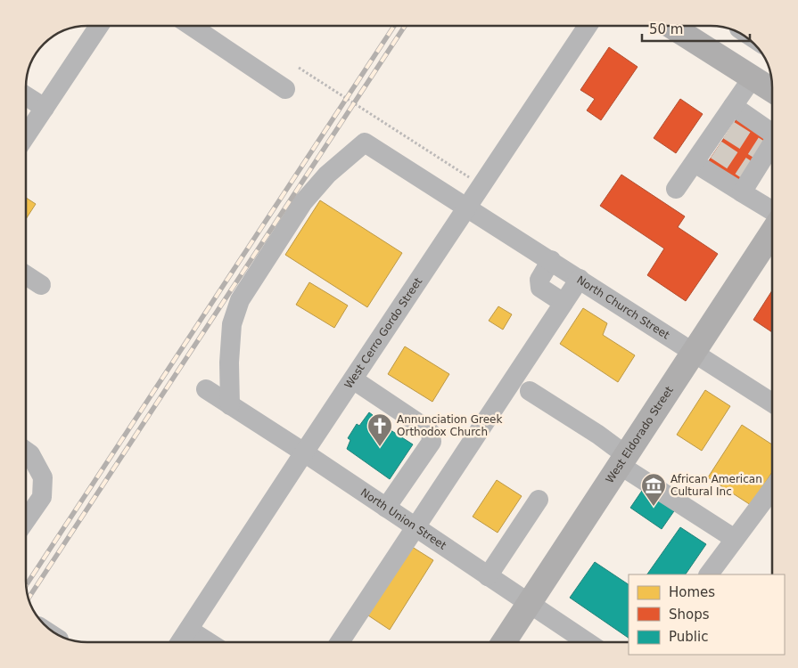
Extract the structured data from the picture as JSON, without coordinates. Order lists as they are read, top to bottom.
{
  "streets": {
    "main road": ["West Eldorado Street"],
    "street": ["North Church Street", "West Cerro Gordo Street", "North Union Street"]
  },
  "crossings": [
    ["North Church Street", "West Cerro Gordo Street"],
    ["North Church Street", "West Eldorado Street"],
    ["North Church Street", "North Union Street"],
    ["West Cerro Gordo Street", "North Union Street"],
    ["West Eldorado Street", "North Union Street"]
  ],
  "places": {
    "church": ["Annunciation Greek Orthodox Church"],
    "museum": ["African American Cultural Inc"]
  },
  "legend": ["Homes", "Shops", "Public"],
  "scale_bar": "50 m"
}
